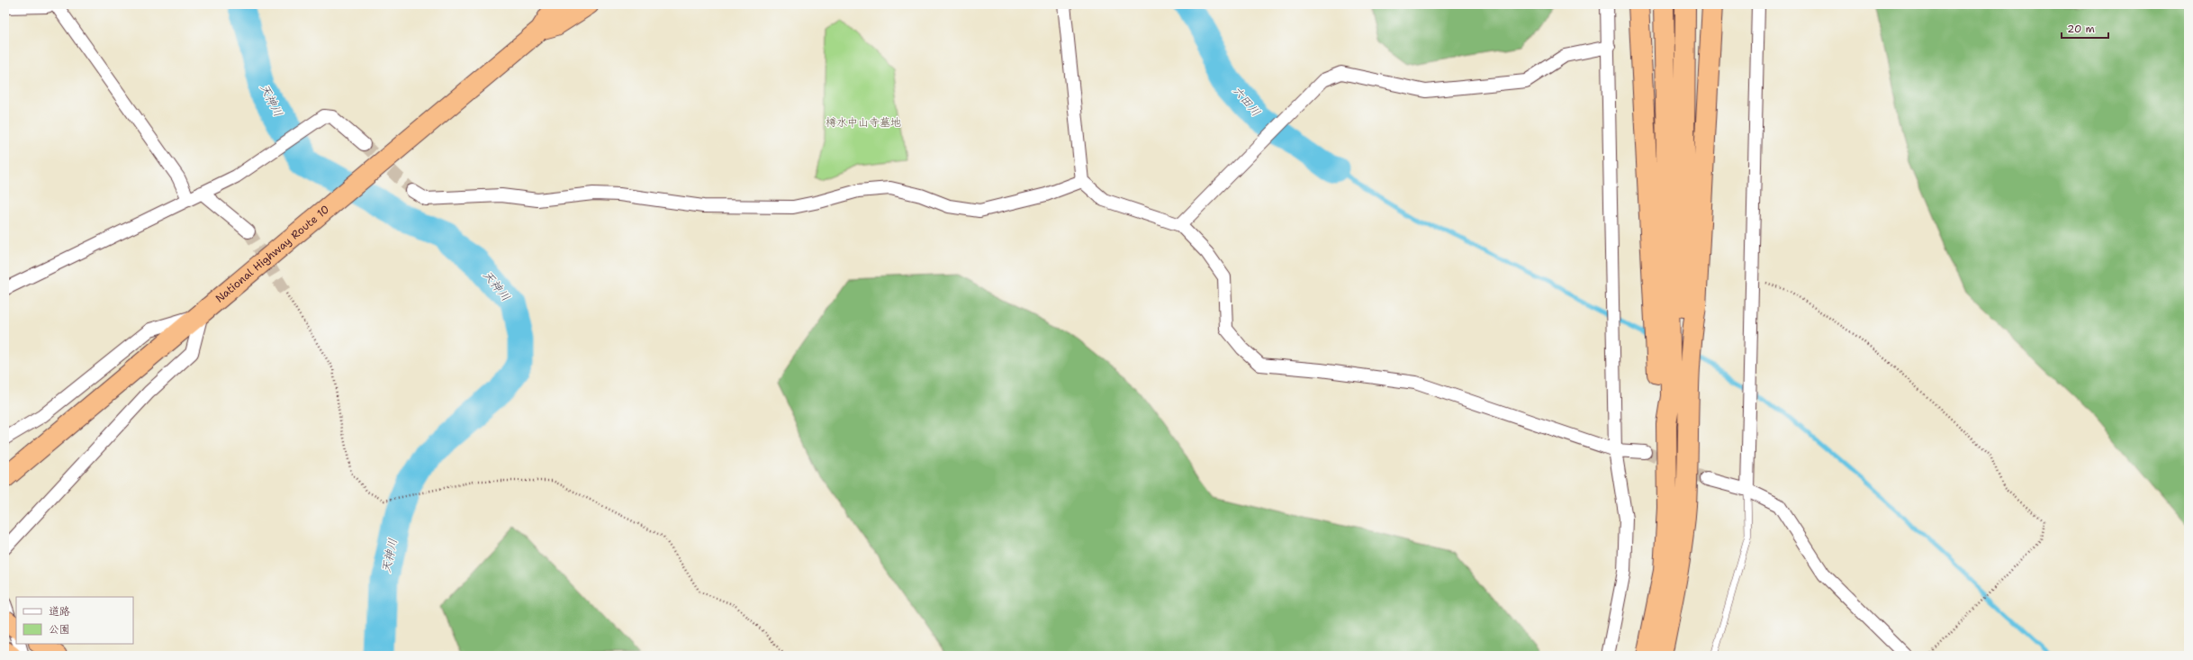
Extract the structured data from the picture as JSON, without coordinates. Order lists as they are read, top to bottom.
{
  "streets": {
    "highway": ["National Highway Route 10"]
  },
  "water": ["天神川", "六田川"],
  "parks": ["樽水中山寺墓地"],
  "legend": ["道路", "公園"],
  "scale_bar": "20 m"
}
